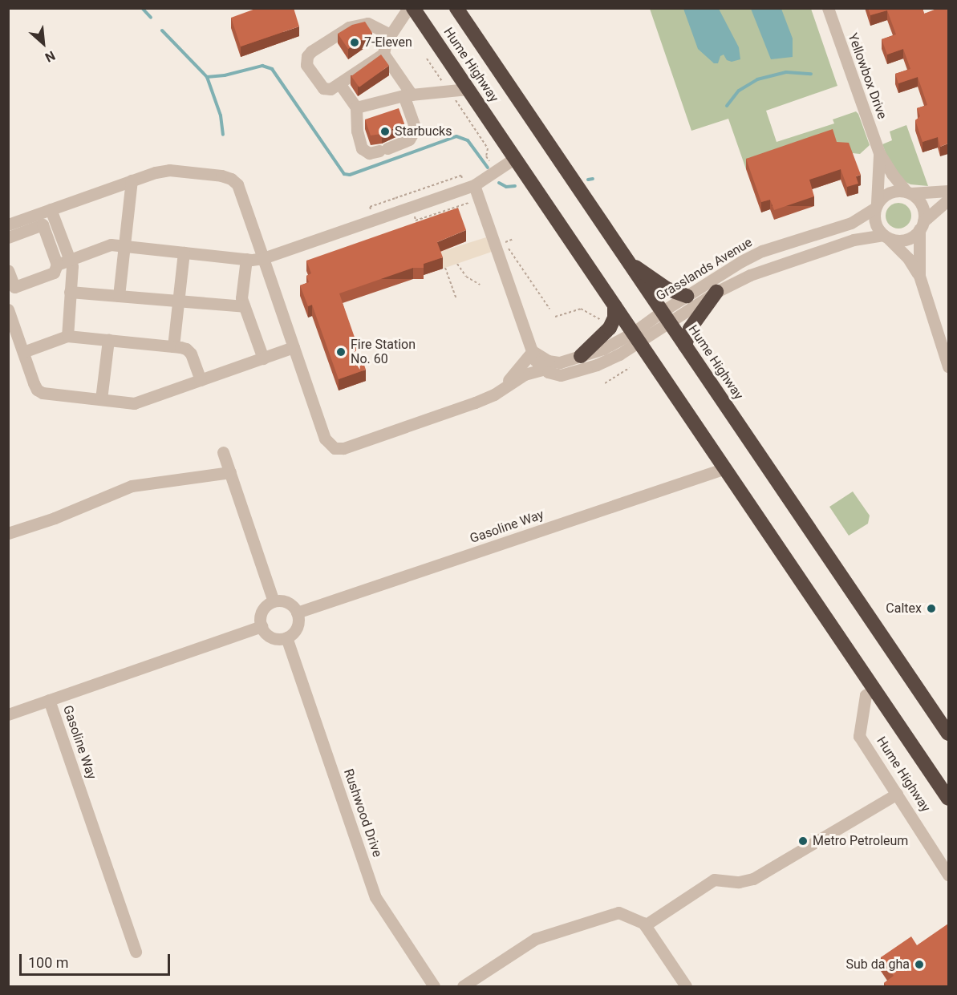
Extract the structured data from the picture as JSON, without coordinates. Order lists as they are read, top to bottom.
{
  "streets": {
    "highway": ["Hume Highway"],
    "street": [
      "Yellowbox Drive",
      "Grasslands Avenue",
      "Gasoline Way",
      "Rushwood Drive"
    ]
  },
  "crossings": [
    ["Hume Highway", "Grasslands Avenue"],
    ["Hume Highway", "Gasoline Way"],
    ["Gasoline Way", "Rushwood Drive"]
  ],
  "places": [
    "7-Eleven",
    "Starbucks",
    "Fire Station No. 60",
    "Caltex",
    "Metro Petroleum",
    "Sub da gha"
  ],
  "scale_bar": "100 m",
  "north": "bottom right"
}
